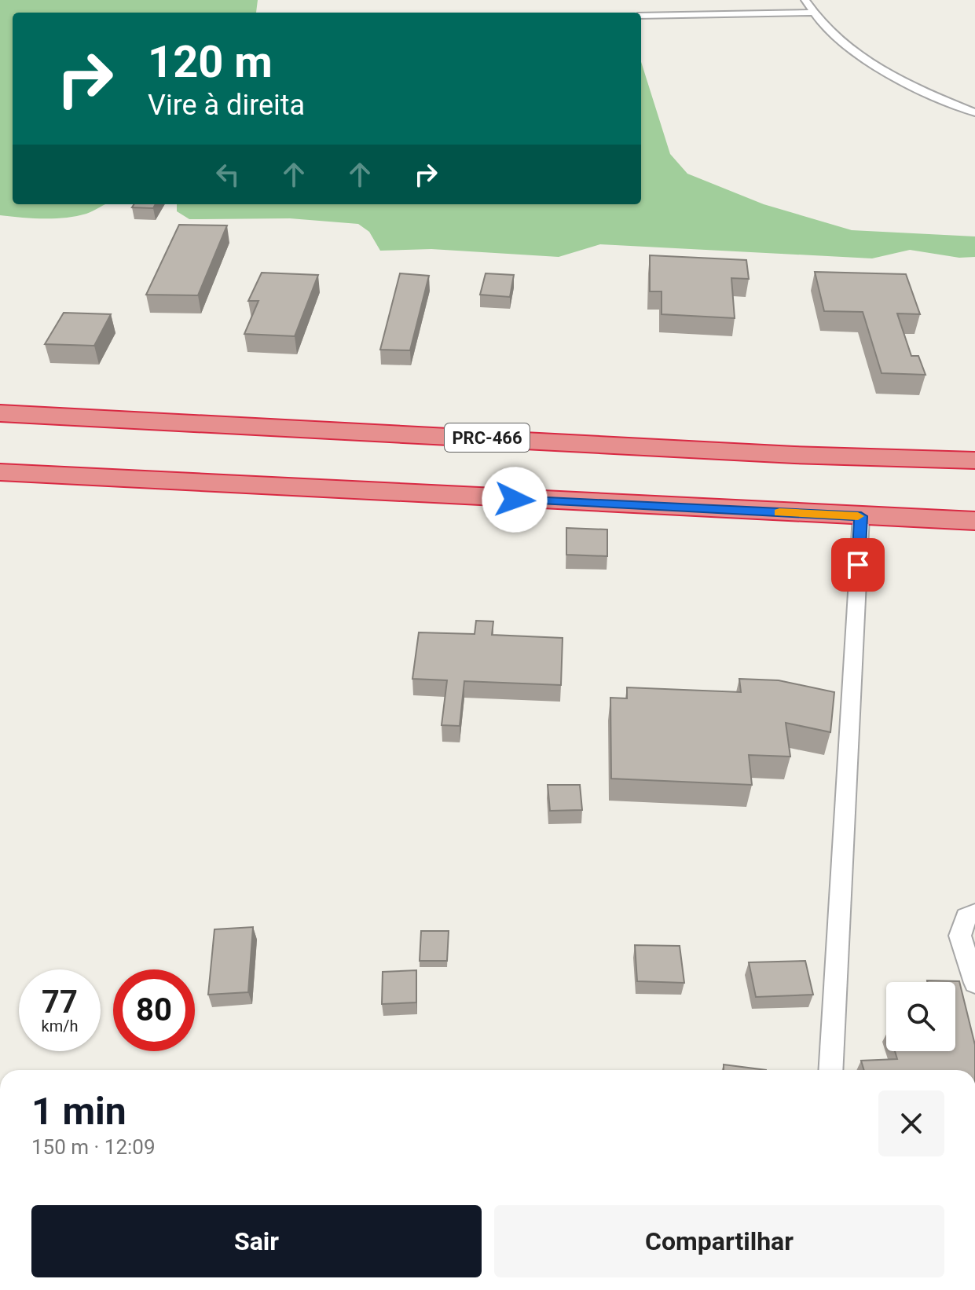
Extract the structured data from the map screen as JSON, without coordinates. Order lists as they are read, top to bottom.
{
  "streets": {
    "highway": ["PRC-466"]
  },
  "page": {
    "turn": ["120 m", "Vire à direita"],
    "speed": "77 km/h",
    "limit": "80",
    "heading": ["1 min", "150 m · 12:09"],
    "buttons": ["Sair", "Compartilhar"]
  }
}
